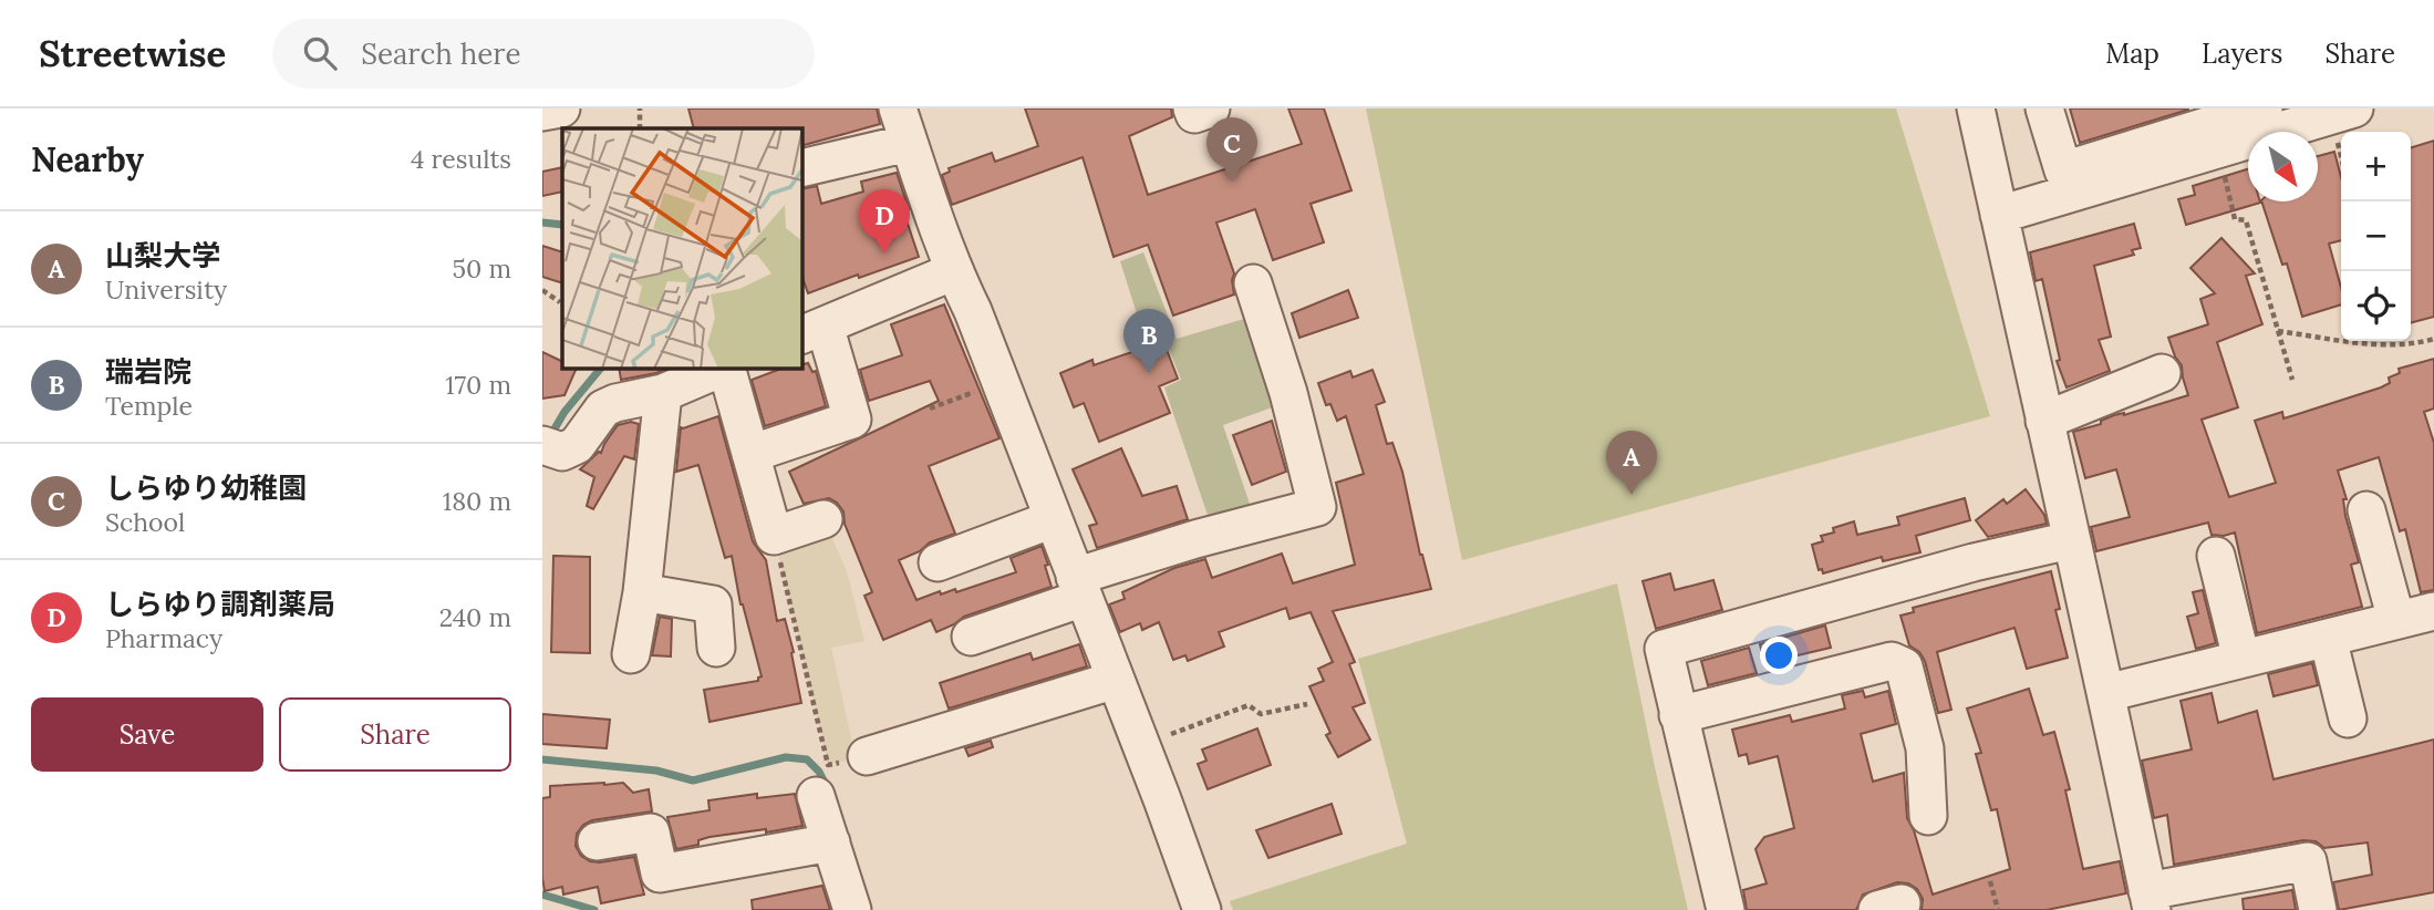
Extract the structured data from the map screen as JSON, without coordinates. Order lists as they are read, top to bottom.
{
  "north": "bottom right",
  "page": {
    "header": "Streetwise",
    "search": "Search here",
    "nav": ["Map", "Layers", "Share"],
    "heading": ["Nearby", "4 results"],
    "pins": [
      "C",
      "D",
      "B",
      "A"
    ],
    "map_buttons": ["+", "−"],
    "list": [
      {
        "mark": "A",
        "name": "山梨大学",
        "note": "University",
        "value": "50 m"
      },
      {
        "mark": "B",
        "name": "瑞岩院",
        "note": "Temple",
        "value": "170 m"
      },
      {
        "mark": "C",
        "name": "しらゆり幼稚園",
        "note": "School",
        "value": "180 m"
      },
      {
        "mark": "D",
        "name": "しらゆり調剤薬局",
        "note": "Pharmacy",
        "value": "240 m"
      }
    ],
    "buttons": ["Save", "Share"]
  }
}
